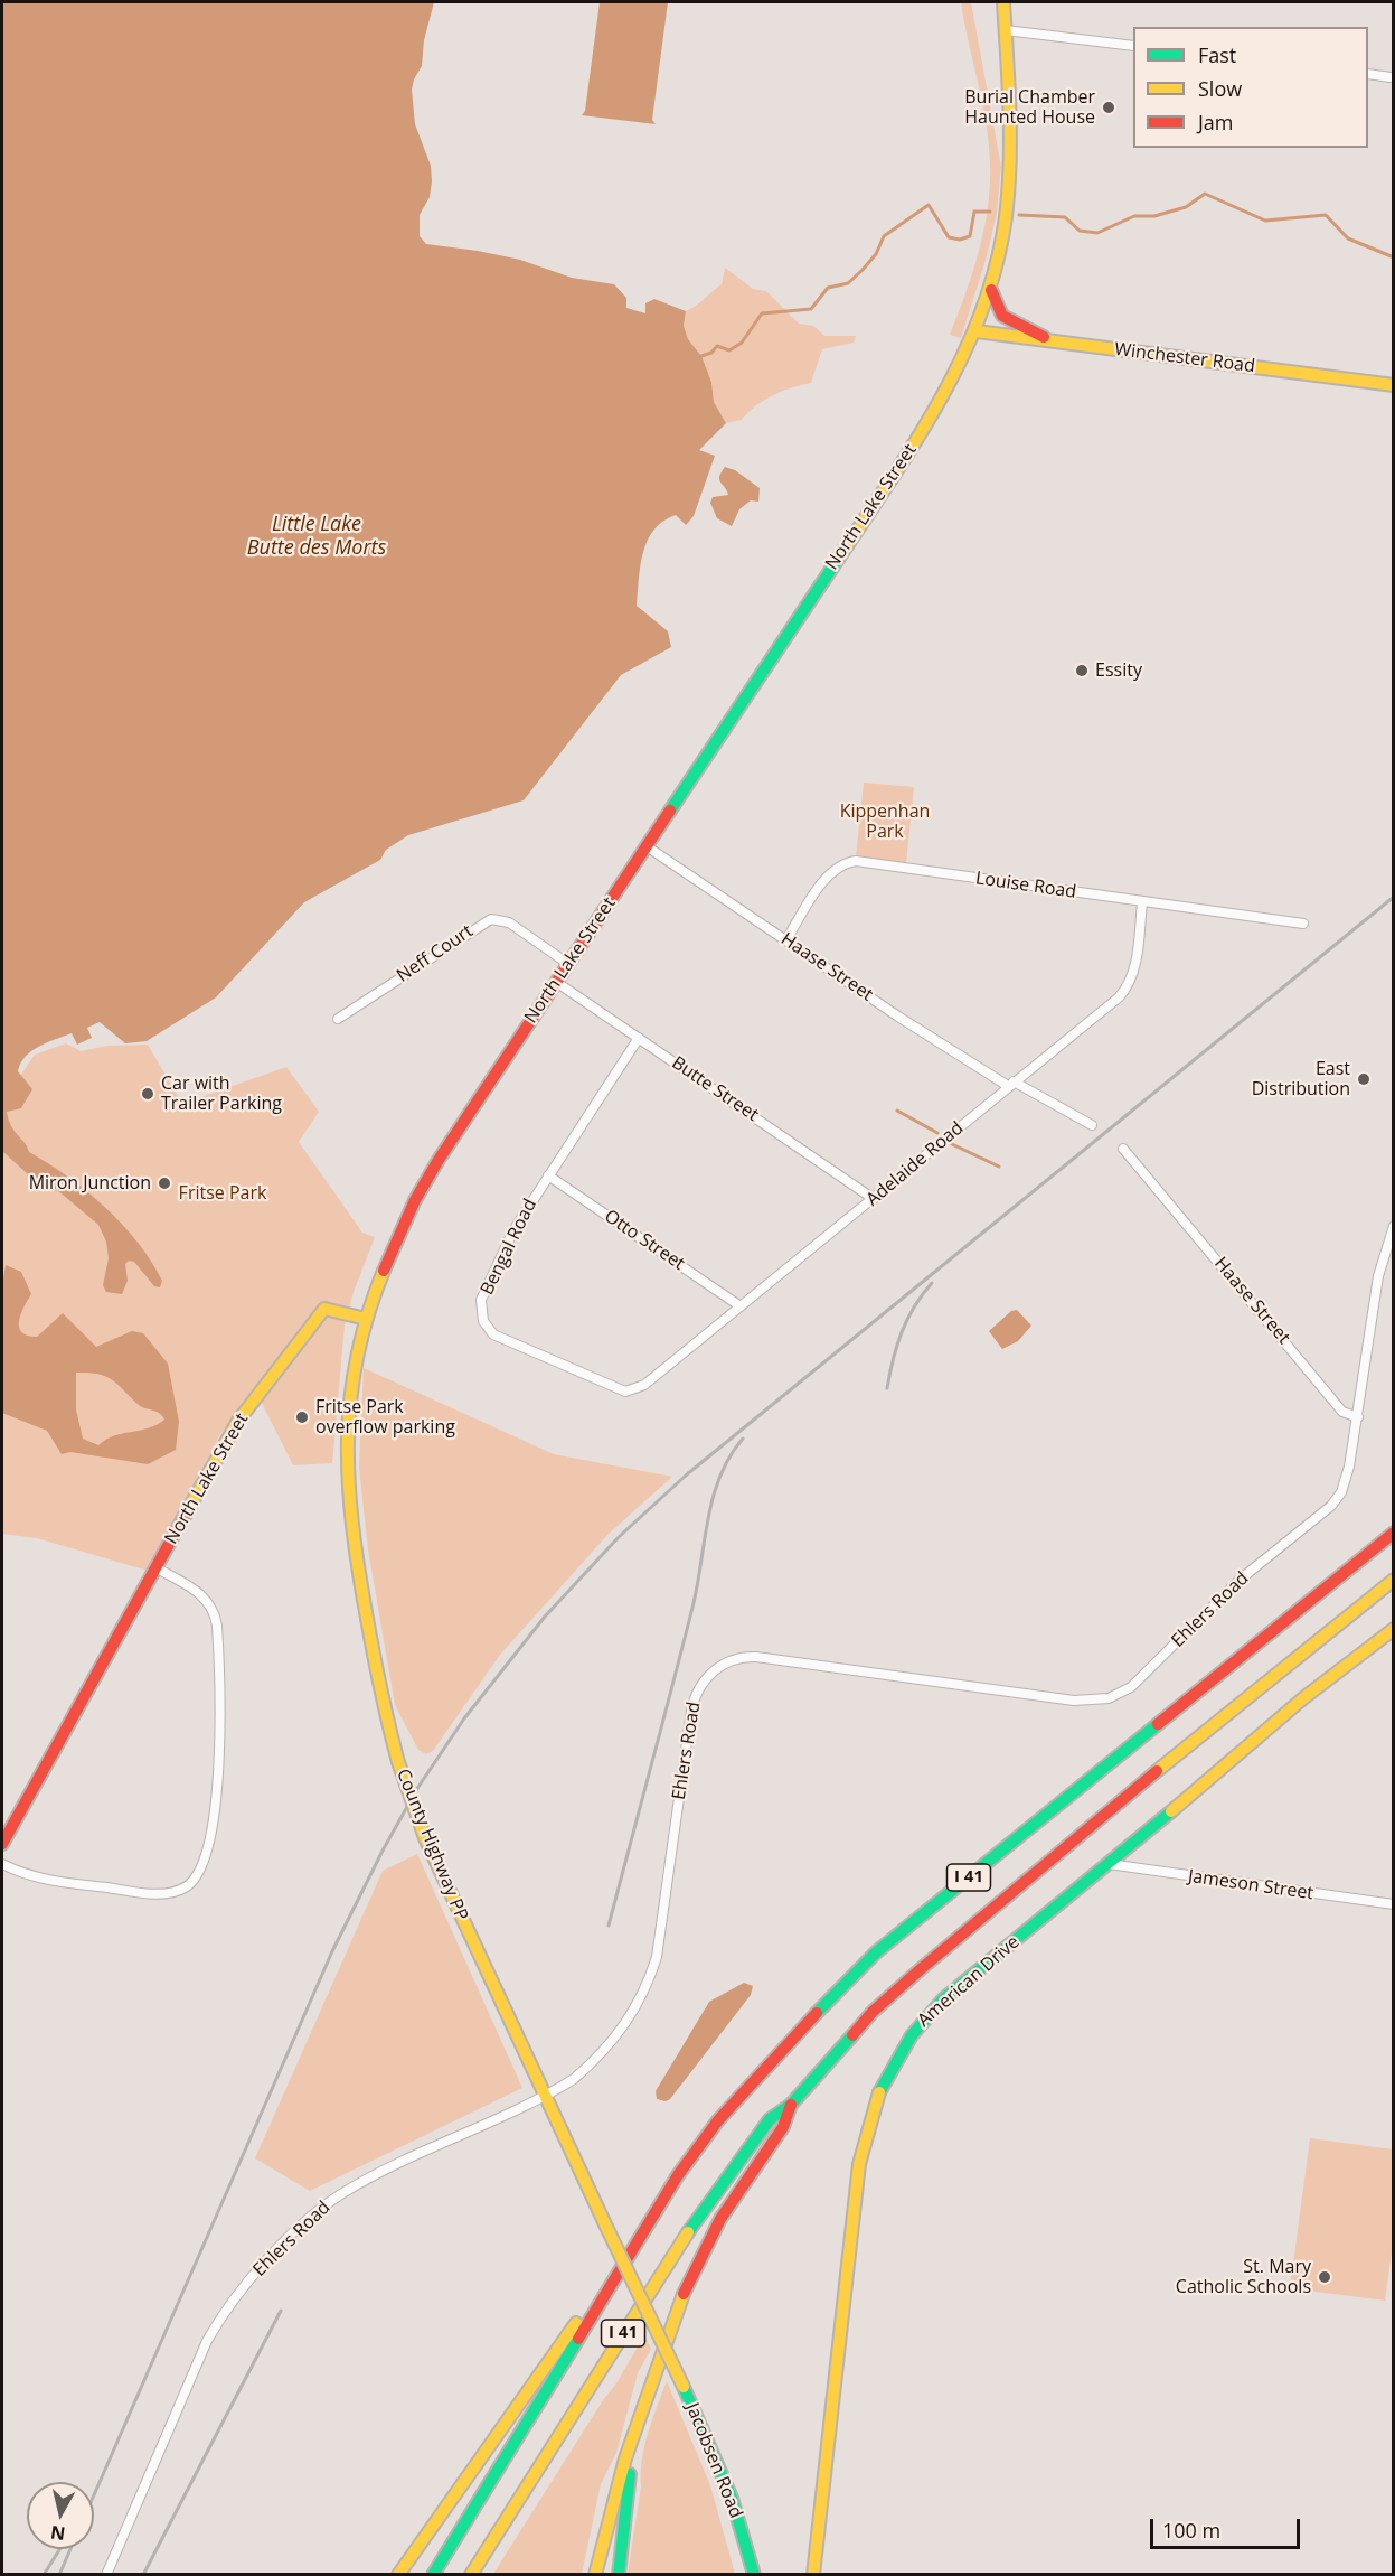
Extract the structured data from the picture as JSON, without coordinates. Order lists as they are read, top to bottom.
{
  "streets": {
    "main road": [
      "Winchester Road",
      "North Lake Street",
      "County Highway PP",
      "I 41",
      "American Drive",
      "Jacobsen Road"
    ],
    "street": [
      "Louise Road",
      "Neff Court",
      "Haase Street",
      "Butte Street",
      "Adelaide Road",
      "Otto Street",
      "Bengal Road",
      "Ehlers Road",
      "Jameson Street"
    ]
  },
  "crossings": [
    ["Winchester Road", "North Lake Street"],
    ["North Lake Street", "Neff Court"],
    ["North Lake Street", "Haase Street"],
    ["North Lake Street", "Butte Street"],
    ["North Lake Street", "County Highway PP"],
    ["Louise Road", "Haase Street"],
    ["Louise Road", "Adelaide Road"],
    ["Haase Street", "Adelaide Road"],
    ["Haase Street", "Ehlers Road"],
    ["Butte Street", "Adelaide Road"],
    ["Butte Street", "Bengal Road"],
    ["Adelaide Road", "Otto Street"],
    ["Adelaide Road", "Bengal Road"],
    ["Otto Street", "Bengal Road"],
    ["Ehlers Road", "County Highway PP"],
    ["County Highway PP", "Jacobsen Road"],
    ["Jameson Street", "American Drive"]
  ],
  "water": ["Little Lake Butte des Morts"],
  "parks": ["Kippenhan Park", "Fritse Park"],
  "places": [
    "Burial Chamber Haunted House",
    "Essity",
    "East Distribution",
    "Car with Trailer Parking",
    "Miron Junction",
    "Fritse Park overflow parking",
    "St. Mary Catholic Schools"
  ],
  "legend": ["Fast", "Slow", "Jam"],
  "scale_bar": "100 m",
  "north": "bottom"
}
